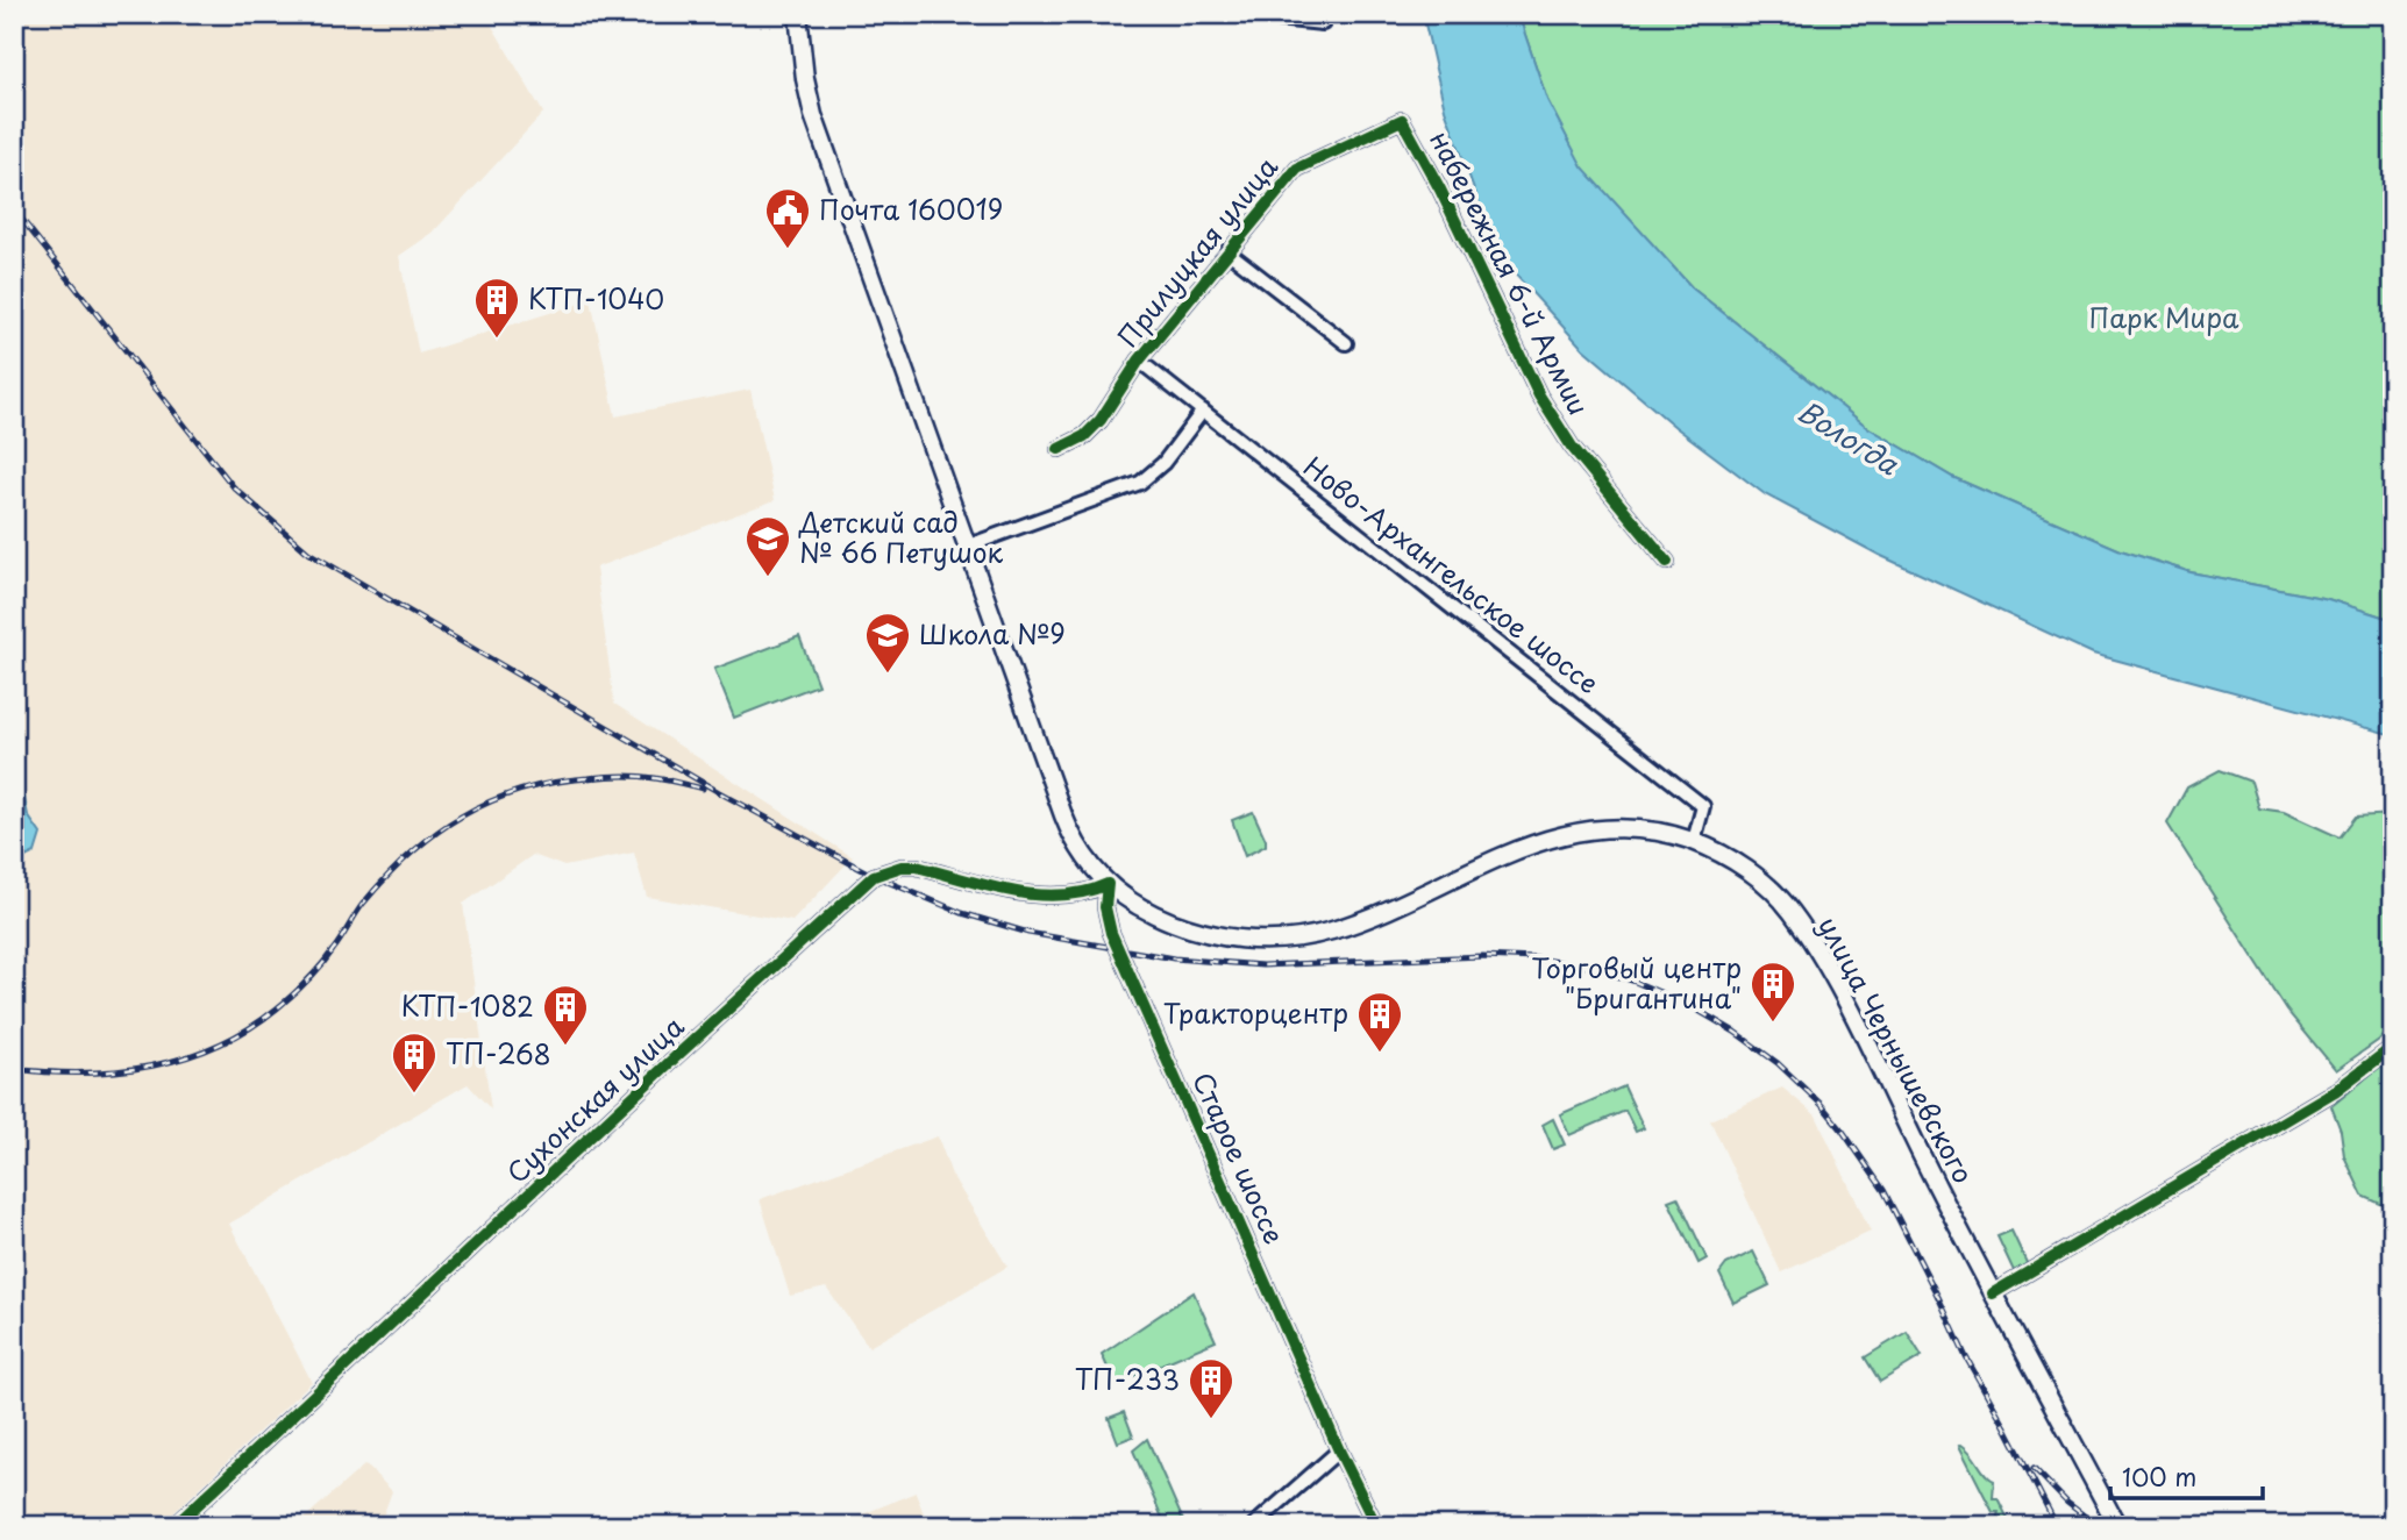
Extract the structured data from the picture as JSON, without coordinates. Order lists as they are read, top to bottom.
{
  "streets": {
    "main road": ["улица Чернышевского"],
    "street": [
      "Прилуцкая улица",
      "набережная 6-й Армии",
      "Ново-Архангельское шоссе",
      "Сухонская улица",
      "Старое шоссе"
    ]
  },
  "crossings": [
    ["Прилуцкая улица", "набережная 6-й Армии"],
    ["Прилуцкая улица", "Ново-Архангельское шоссе"],
    ["Ново-Архангельское шоссе", "улица Чернышевского"],
    ["улица Чернышевского", "Сухонская улица"],
    ["улица Чернышевского", "Старое шоссе"],
    ["Сухонская улица", "Старое шоссе"]
  ],
  "water": ["Вологда"],
  "parks": ["Парк Мира"],
  "places": {
    "public building": ["Почта 160019"],
    "building": [
      "КТП-1040",
      "Торговый центр \"Бригантина\"",
      "КТП-1082",
      "Тракторцентр",
      "ТП-268",
      "ТП-233"
    ],
    "school or university": ["Детский сад № 66 Петушок", "Школа №9"]
  },
  "scale_bar": "100 m"
}
